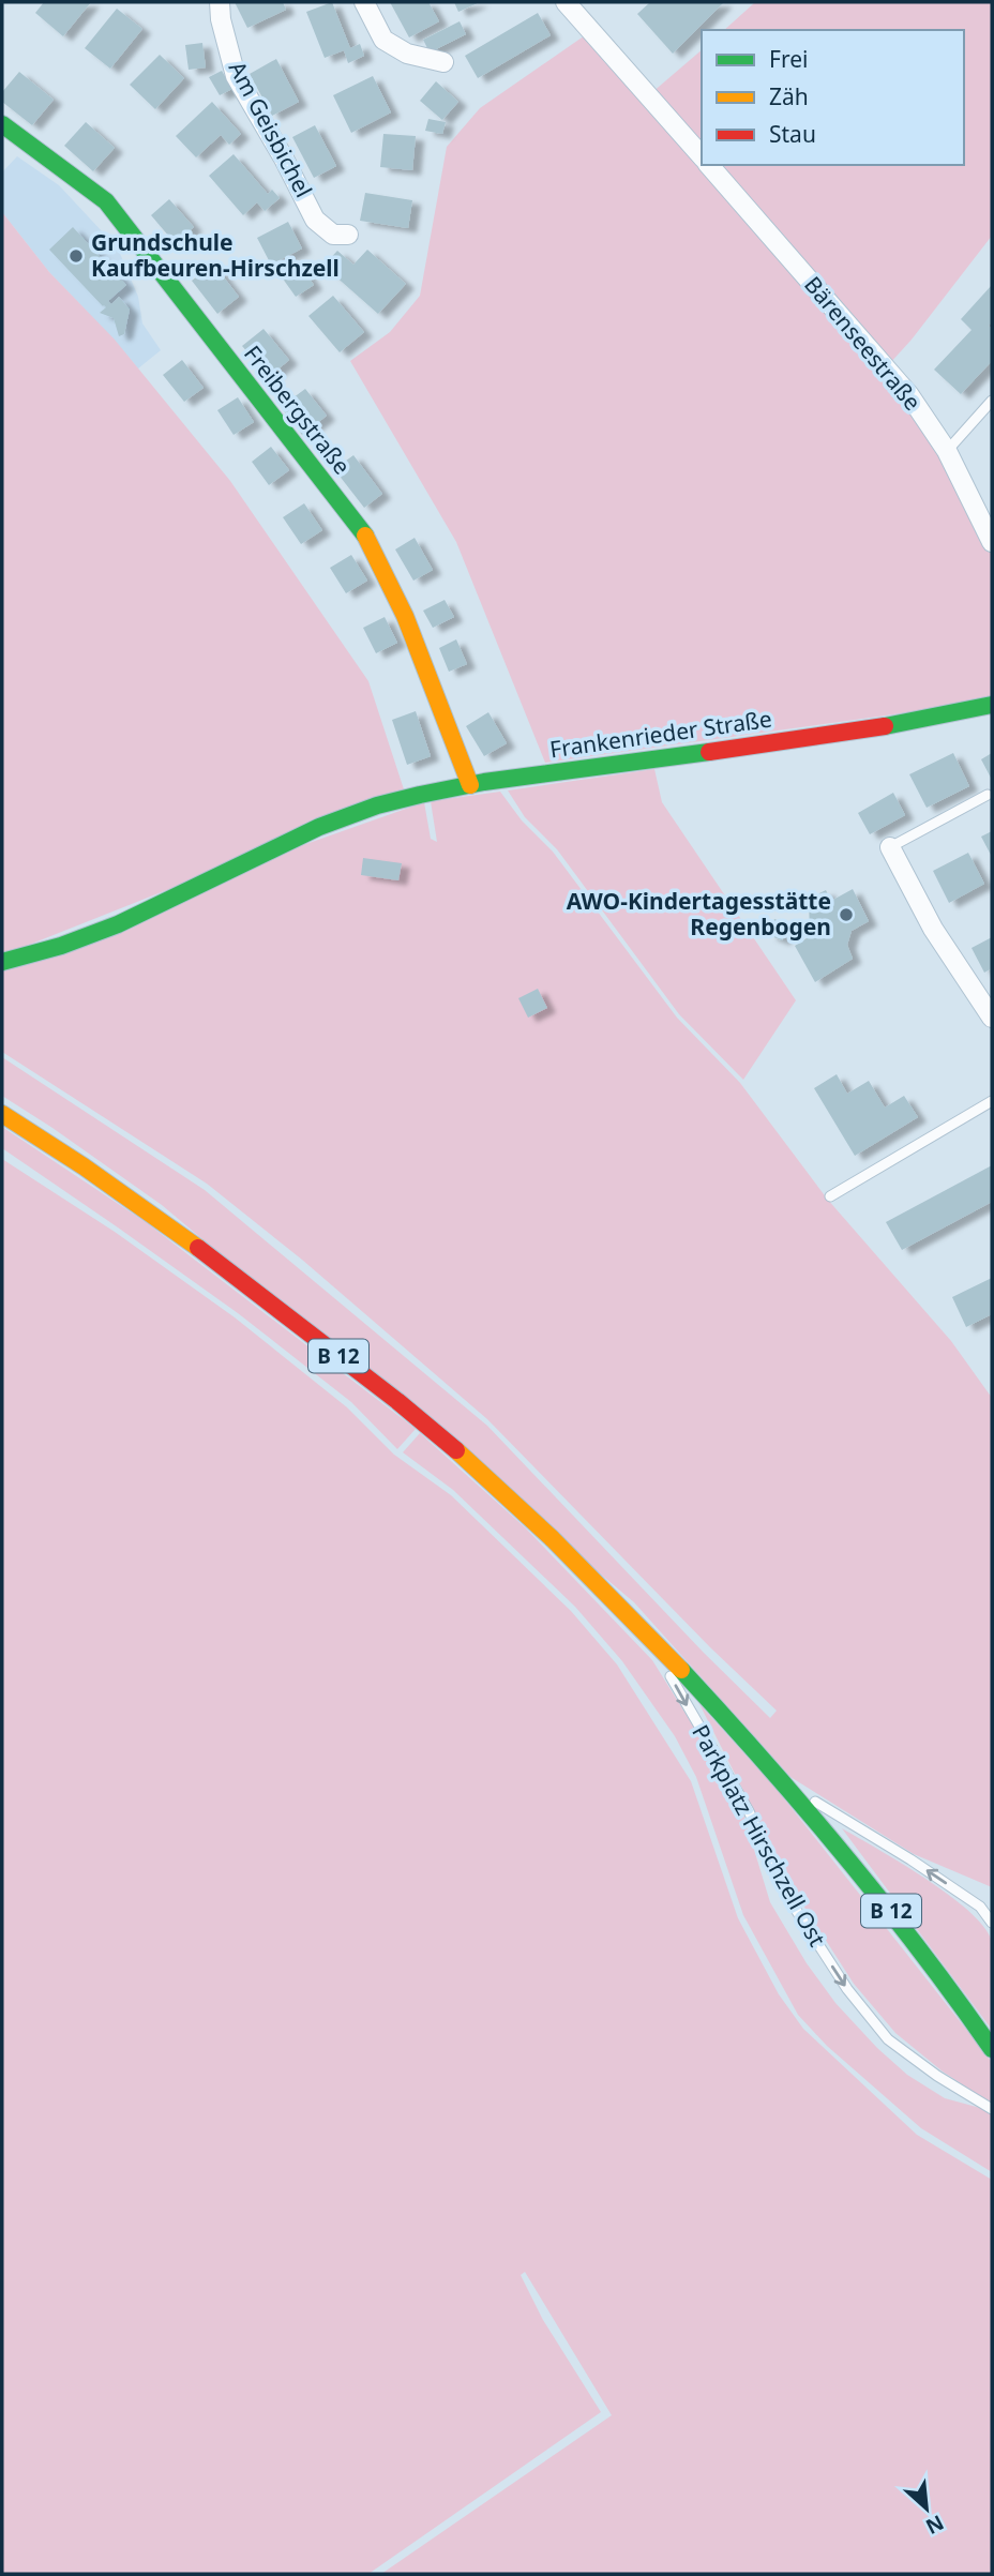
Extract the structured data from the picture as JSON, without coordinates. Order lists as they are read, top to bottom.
{
  "streets": {
    "street": [
      "Am Geisbichel",
      "Bärenseestraße",
      "Freibergstraße",
      "Frankenrieder Straße",
      "B 12"
    ],
    "lane": ["Parkplatz Hirschzell Ost"]
  },
  "crossings": [
    ["Freibergstraße", "Frankenrieder Straße"],
    ["B 12", "Parkplatz Hirschzell Ost"]
  ],
  "one_way": ["Parkplatz Hirschzell Ost"],
  "places": ["Grundschule Kaufbeuren-Hirschzell", "AWO-Kindertagesstätte Regenbogen"],
  "legend": ["Frei", "Zäh", "Stau"],
  "north": "bottom right"
}
